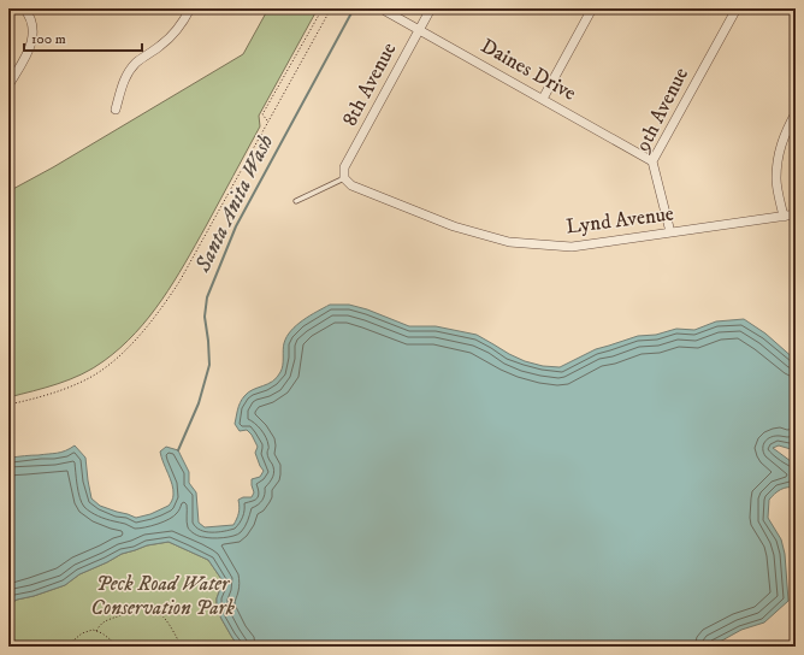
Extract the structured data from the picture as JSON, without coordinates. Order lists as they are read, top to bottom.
{
  "streets": {
    "street": [
      "Daines Drive",
      "8th Avenue",
      "9th Avenue",
      "Lynd Avenue"
    ]
  },
  "crossings": [
    ["Daines Drive", "8th Avenue"],
    ["Daines Drive", "9th Avenue"],
    ["8th Avenue", "Lynd Avenue"],
    ["9th Avenue", "Lynd Avenue"]
  ],
  "water": ["Santa Anita Wash"],
  "parks": ["Peck Road Water Conservation Park"],
  "scale_bar": "100 m"
}
